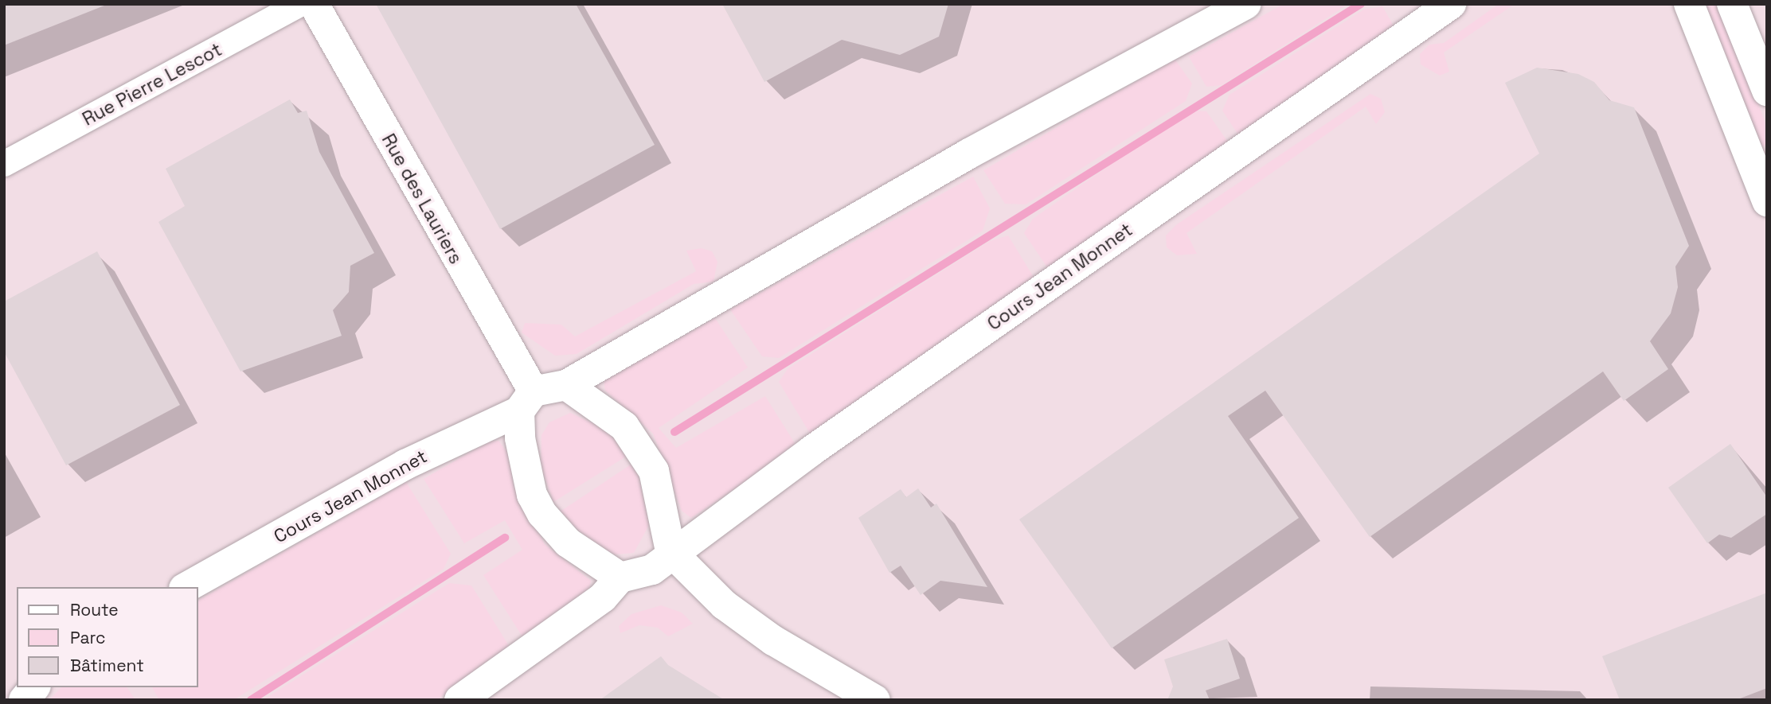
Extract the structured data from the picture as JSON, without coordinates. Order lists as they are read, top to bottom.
{
  "streets": {
    "main road": ["Rue des Lauriers", "Cours Jean Monnet"],
    "street": ["Rue Pierre Lescot"]
  },
  "crossings": [
    ["Rue des Lauriers", "Cours Jean Monnet"]
  ],
  "legend": ["Route", "Parc", "Bâtiment"]
}
